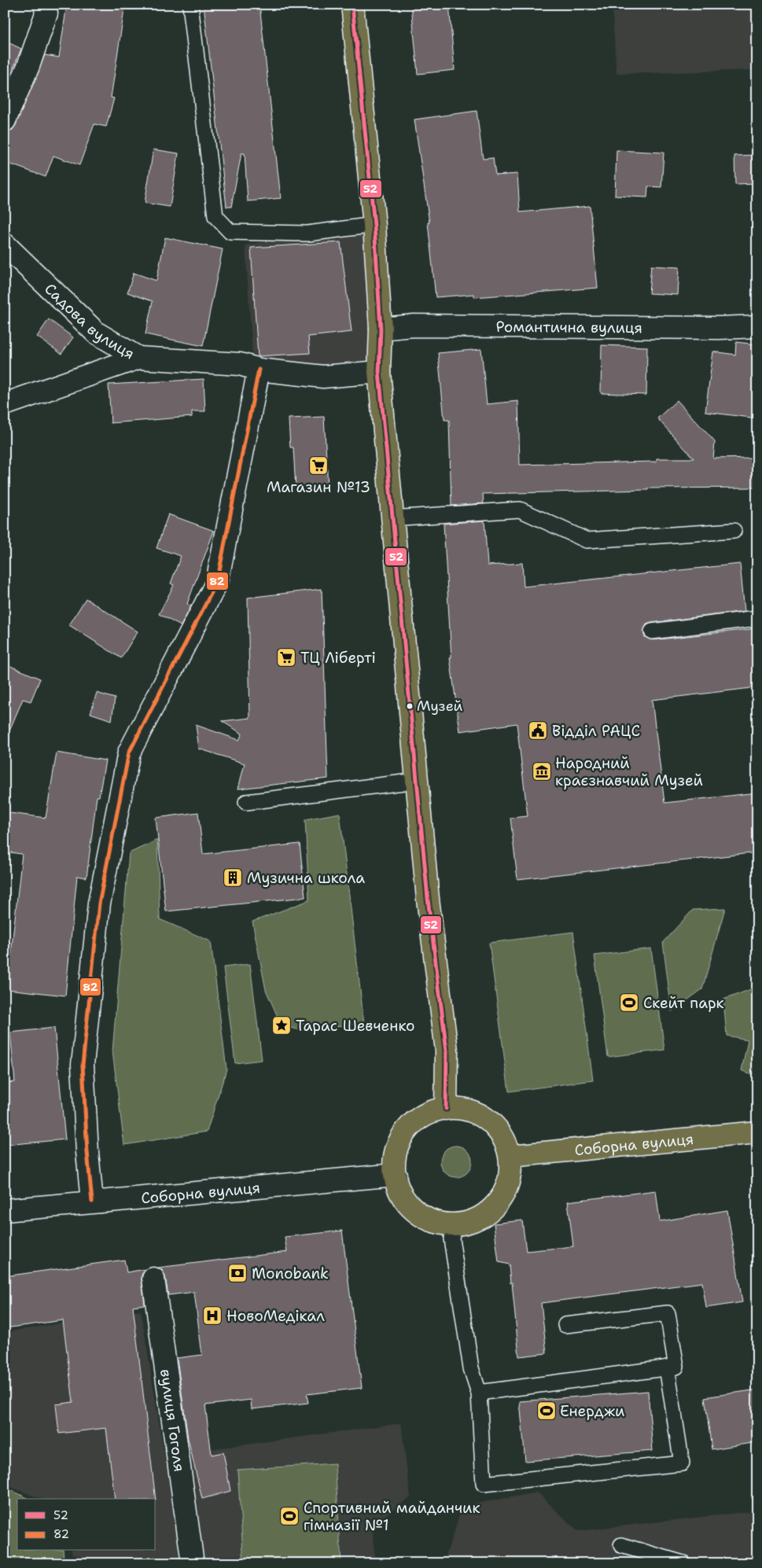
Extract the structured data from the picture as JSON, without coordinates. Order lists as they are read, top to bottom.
{
  "streets": {
    "main road": ["Соборна вулиця"],
    "street": ["Садова вулиця", "Романтична вулиця", "вулиця Гоголя"]
  },
  "places": {
    "supermarket": ["Магазин №13", "ТЦ Ліберті"],
    "other": ["Музей"],
    "public building": ["Відділ РАЦС"],
    "museum": ["Народний краєзнавчий Музей"],
    "building": ["Музична школа"],
    "sports": ["Скейт парк", "Енерджи", "Спортивний майданчик гімназії №1"],
    "place": ["Тарас Шевченко"],
    "bank": ["Monobank"],
    "hospital": ["НовоМедікал"]
  },
  "lines": ["transit line 52", "transit line 82"],
  "legend": ["52", "82"]
}
